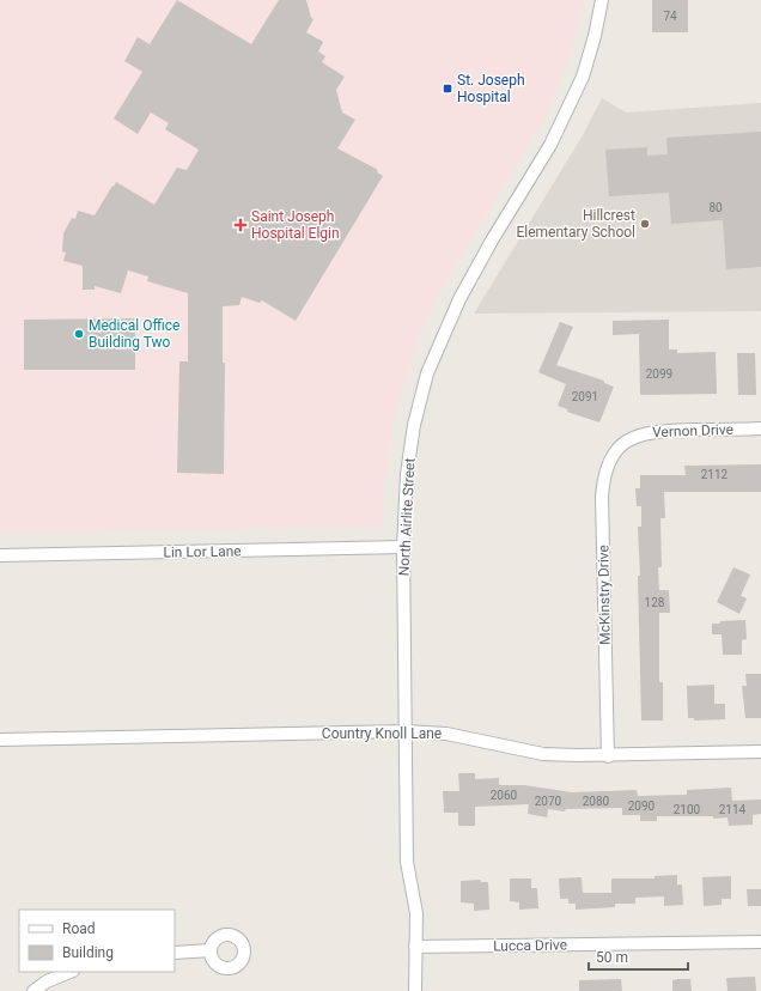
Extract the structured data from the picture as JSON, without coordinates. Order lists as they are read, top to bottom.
{
  "streets": {
    "street": [
      "Vernon Drive",
      "North Airlite Street",
      "Lin Lor Lane",
      "McKinstry Drive",
      "Country Knoll Lane",
      "Lucca Drive"
    ]
  },
  "crossings": [
    ["Vernon Drive", "McKinstry Drive"],
    ["North Airlite Street", "Lin Lor Lane"],
    ["North Airlite Street", "Country Knoll Lane"],
    ["North Airlite Street", "Lucca Drive"],
    ["McKinstry Drive", "Country Knoll Lane"]
  ],
  "places": {
    "transit": ["St. Joseph Hospital"],
    "other": ["Hillcrest Elementary School", "Medical Office Building Two"],
    "health": ["Saint Joseph Hospital Elgin"]
  },
  "house_numbers": [
    "74",
    "80",
    "2099",
    "2091",
    "2112",
    "128",
    "2060",
    "2070",
    "2080",
    "2090",
    "2100",
    "2114"
  ],
  "legend": ["Road", "Building"],
  "scale_bar": "50 m"
}
